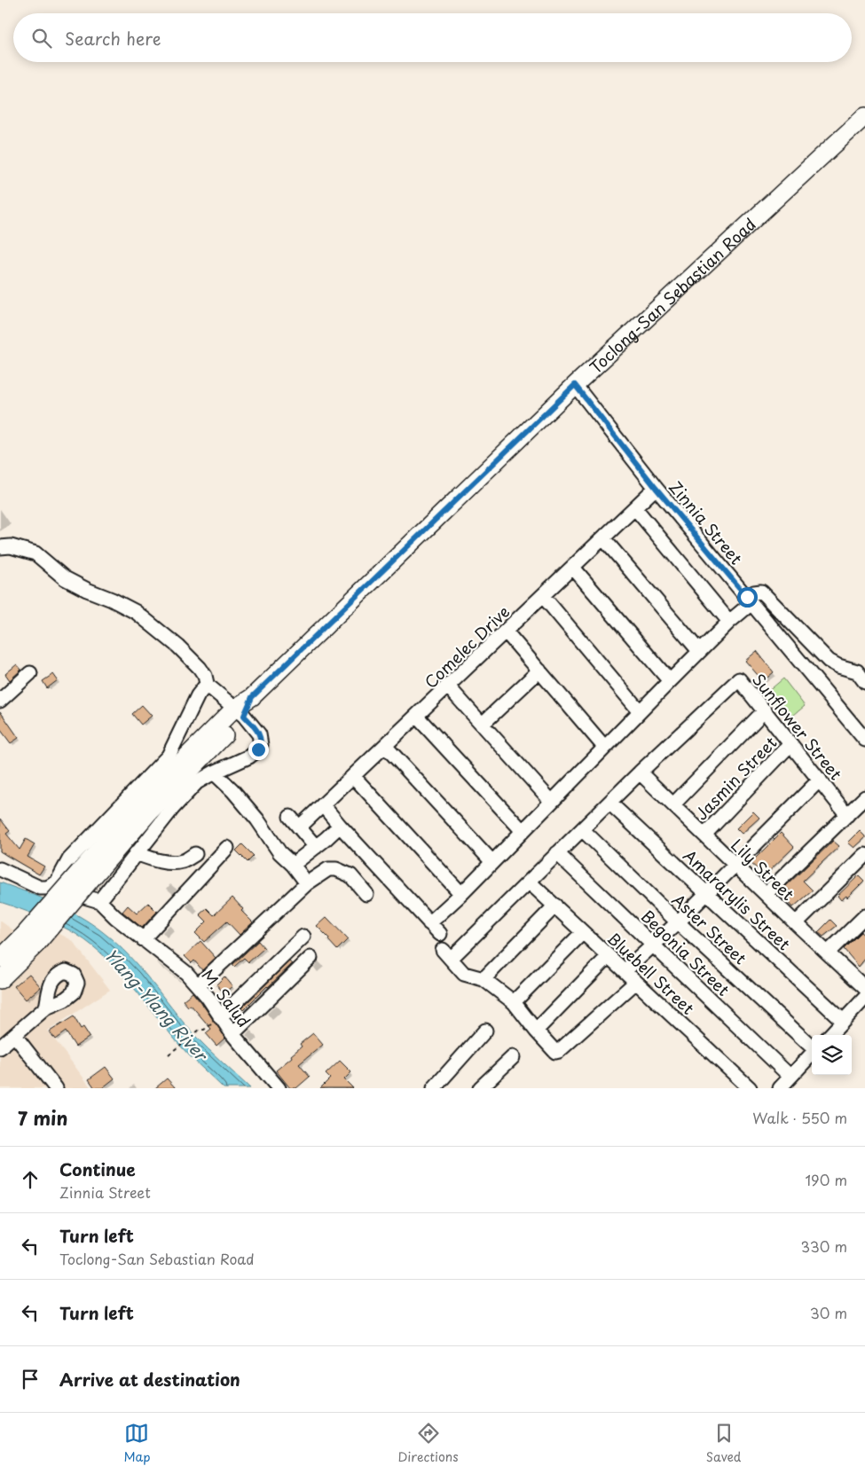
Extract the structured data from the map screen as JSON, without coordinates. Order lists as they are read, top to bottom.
{
  "streets": {
    "main road": ["Toclong-San Sebastian Road"],
    "street": [
      "Zinnia Street",
      "Comelec Drive",
      "Sunflower Street",
      "Jasmin Street",
      "Lily Street",
      "Amararylis Street",
      "Aster Street",
      "Begonia Street",
      "Bluebell Street",
      "M. Salud"
    ]
  },
  "crossings": [
    ["Toclong-San Sebastian Road", "Zinnia Street"],
    ["Zinnia Street", "Comelec Drive"],
    ["Sunflower Street", "Jasmin Street"],
    ["Sunflower Street", "Lily Street"],
    ["Jasmin Street", "Lily Street"]
  ],
  "water": ["Ylang-Ylang River"],
  "page": {
    "search": "Search here",
    "heading": ["7 min", "Walk · 550 m"],
    "list": [
      ["Continue", "Zinnia Street", "190 m"],
      ["Turn left", "Toclong-San Sebastian Road", "330 m"],
      ["Turn left", "30 m"],
      "Arrive at destination"
    ],
    "nav": ["Map", "Directions", "Saved"]
  }
}
